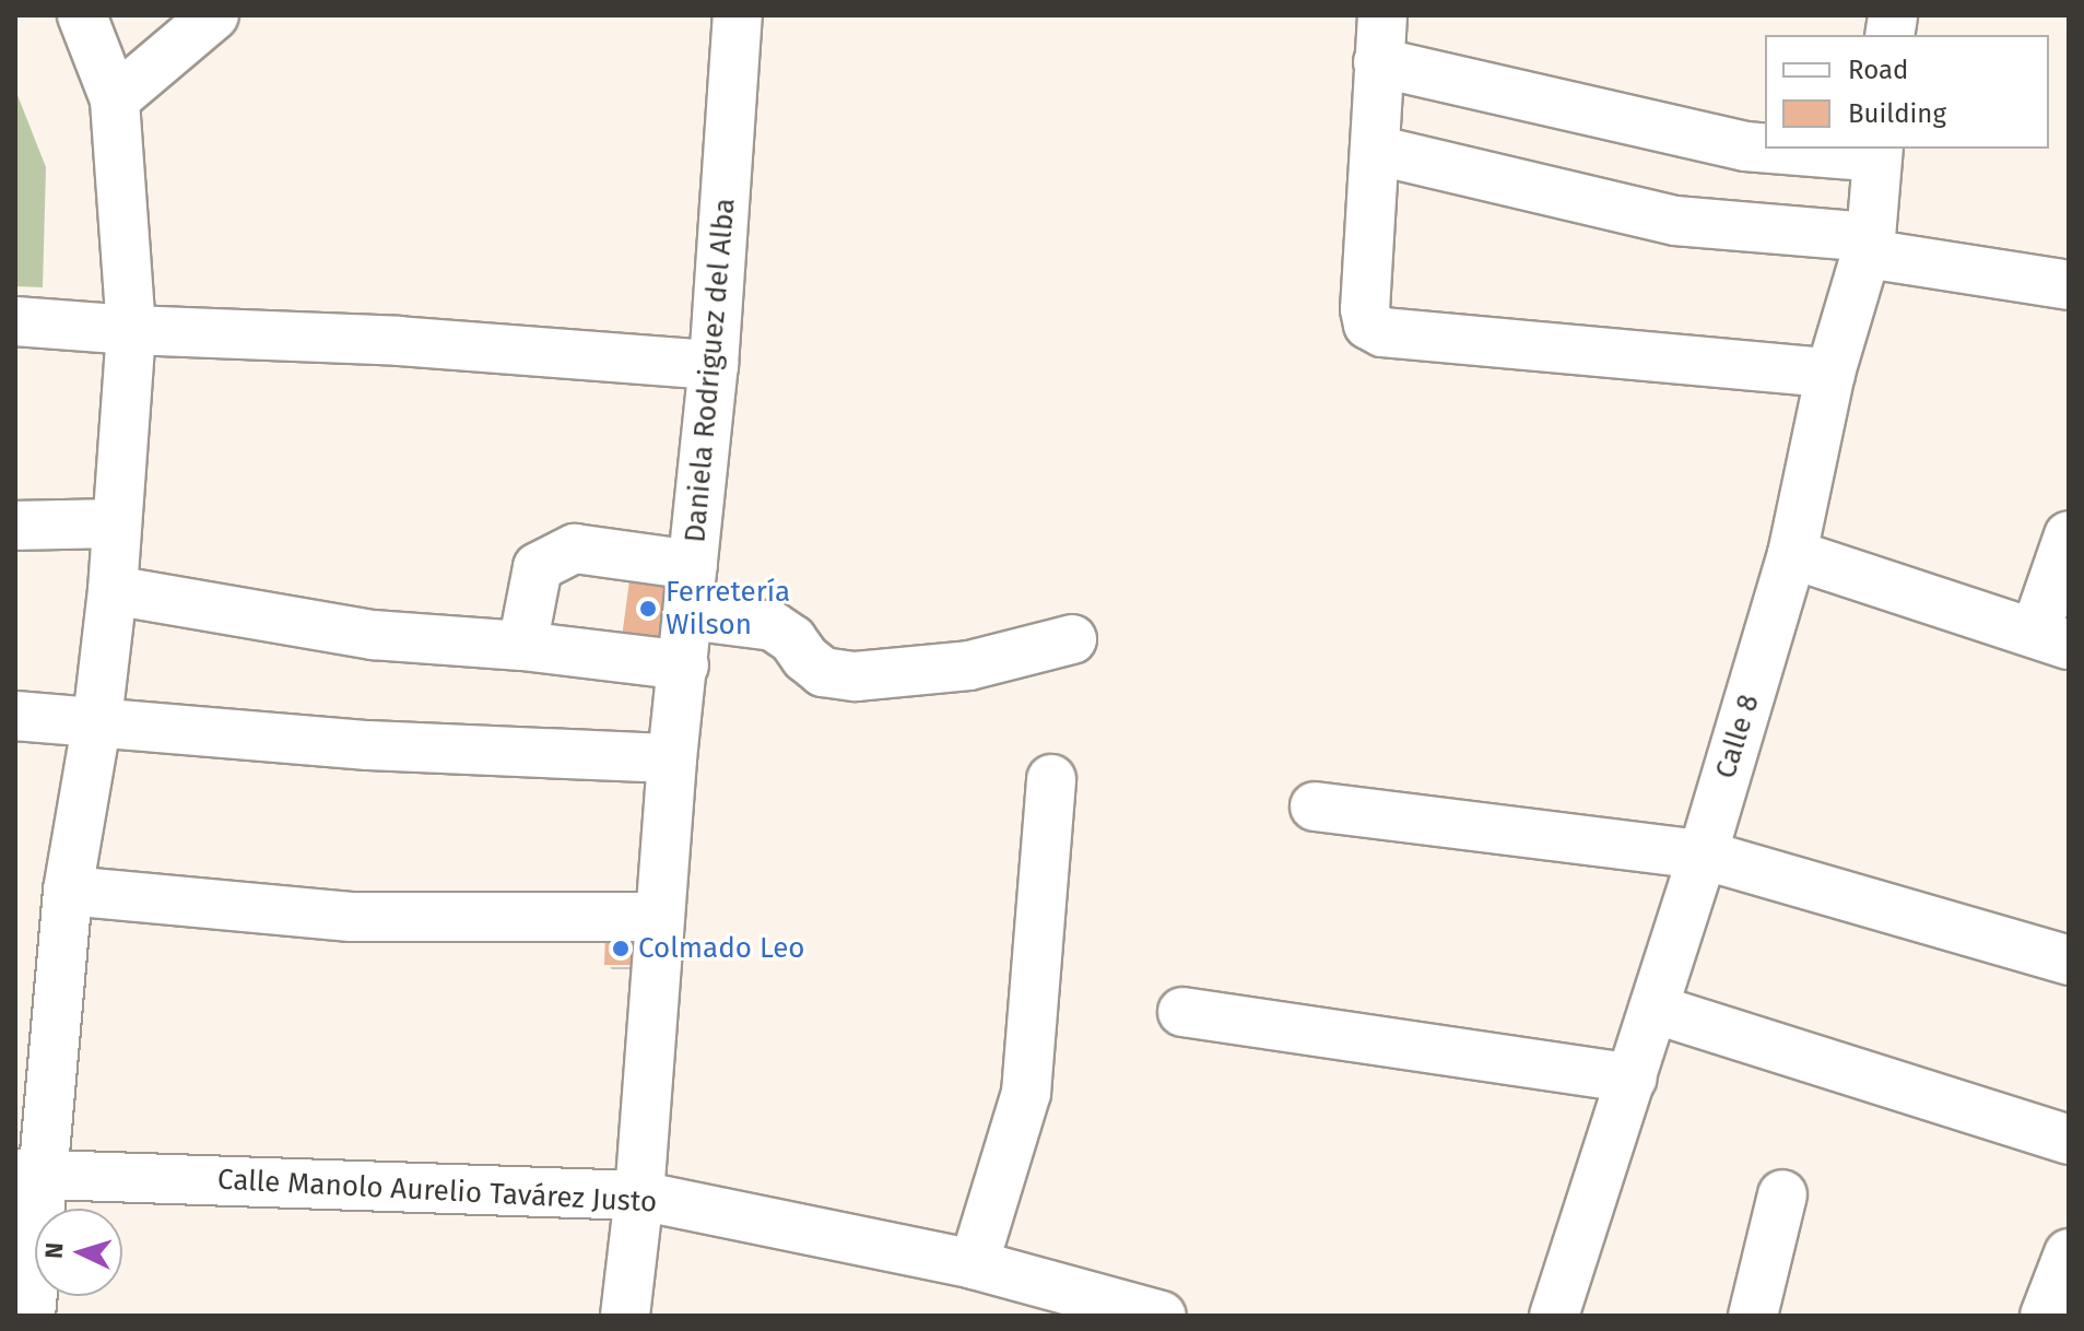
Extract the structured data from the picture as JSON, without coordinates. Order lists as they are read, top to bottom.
{
  "streets": {
    "street": ["Daniela Rodriguez del Alba", "Calle 8", "Calle Manolo Aurelio Tavárez Justo"]
  },
  "crossings": [
    ["Daniela Rodriguez del Alba", "Calle Manolo Aurelio Tavárez Justo"]
  ],
  "places": ["Ferretería Wilson", "Colmado Leo"],
  "legend": ["Road", "Building"],
  "north": "left"
}
